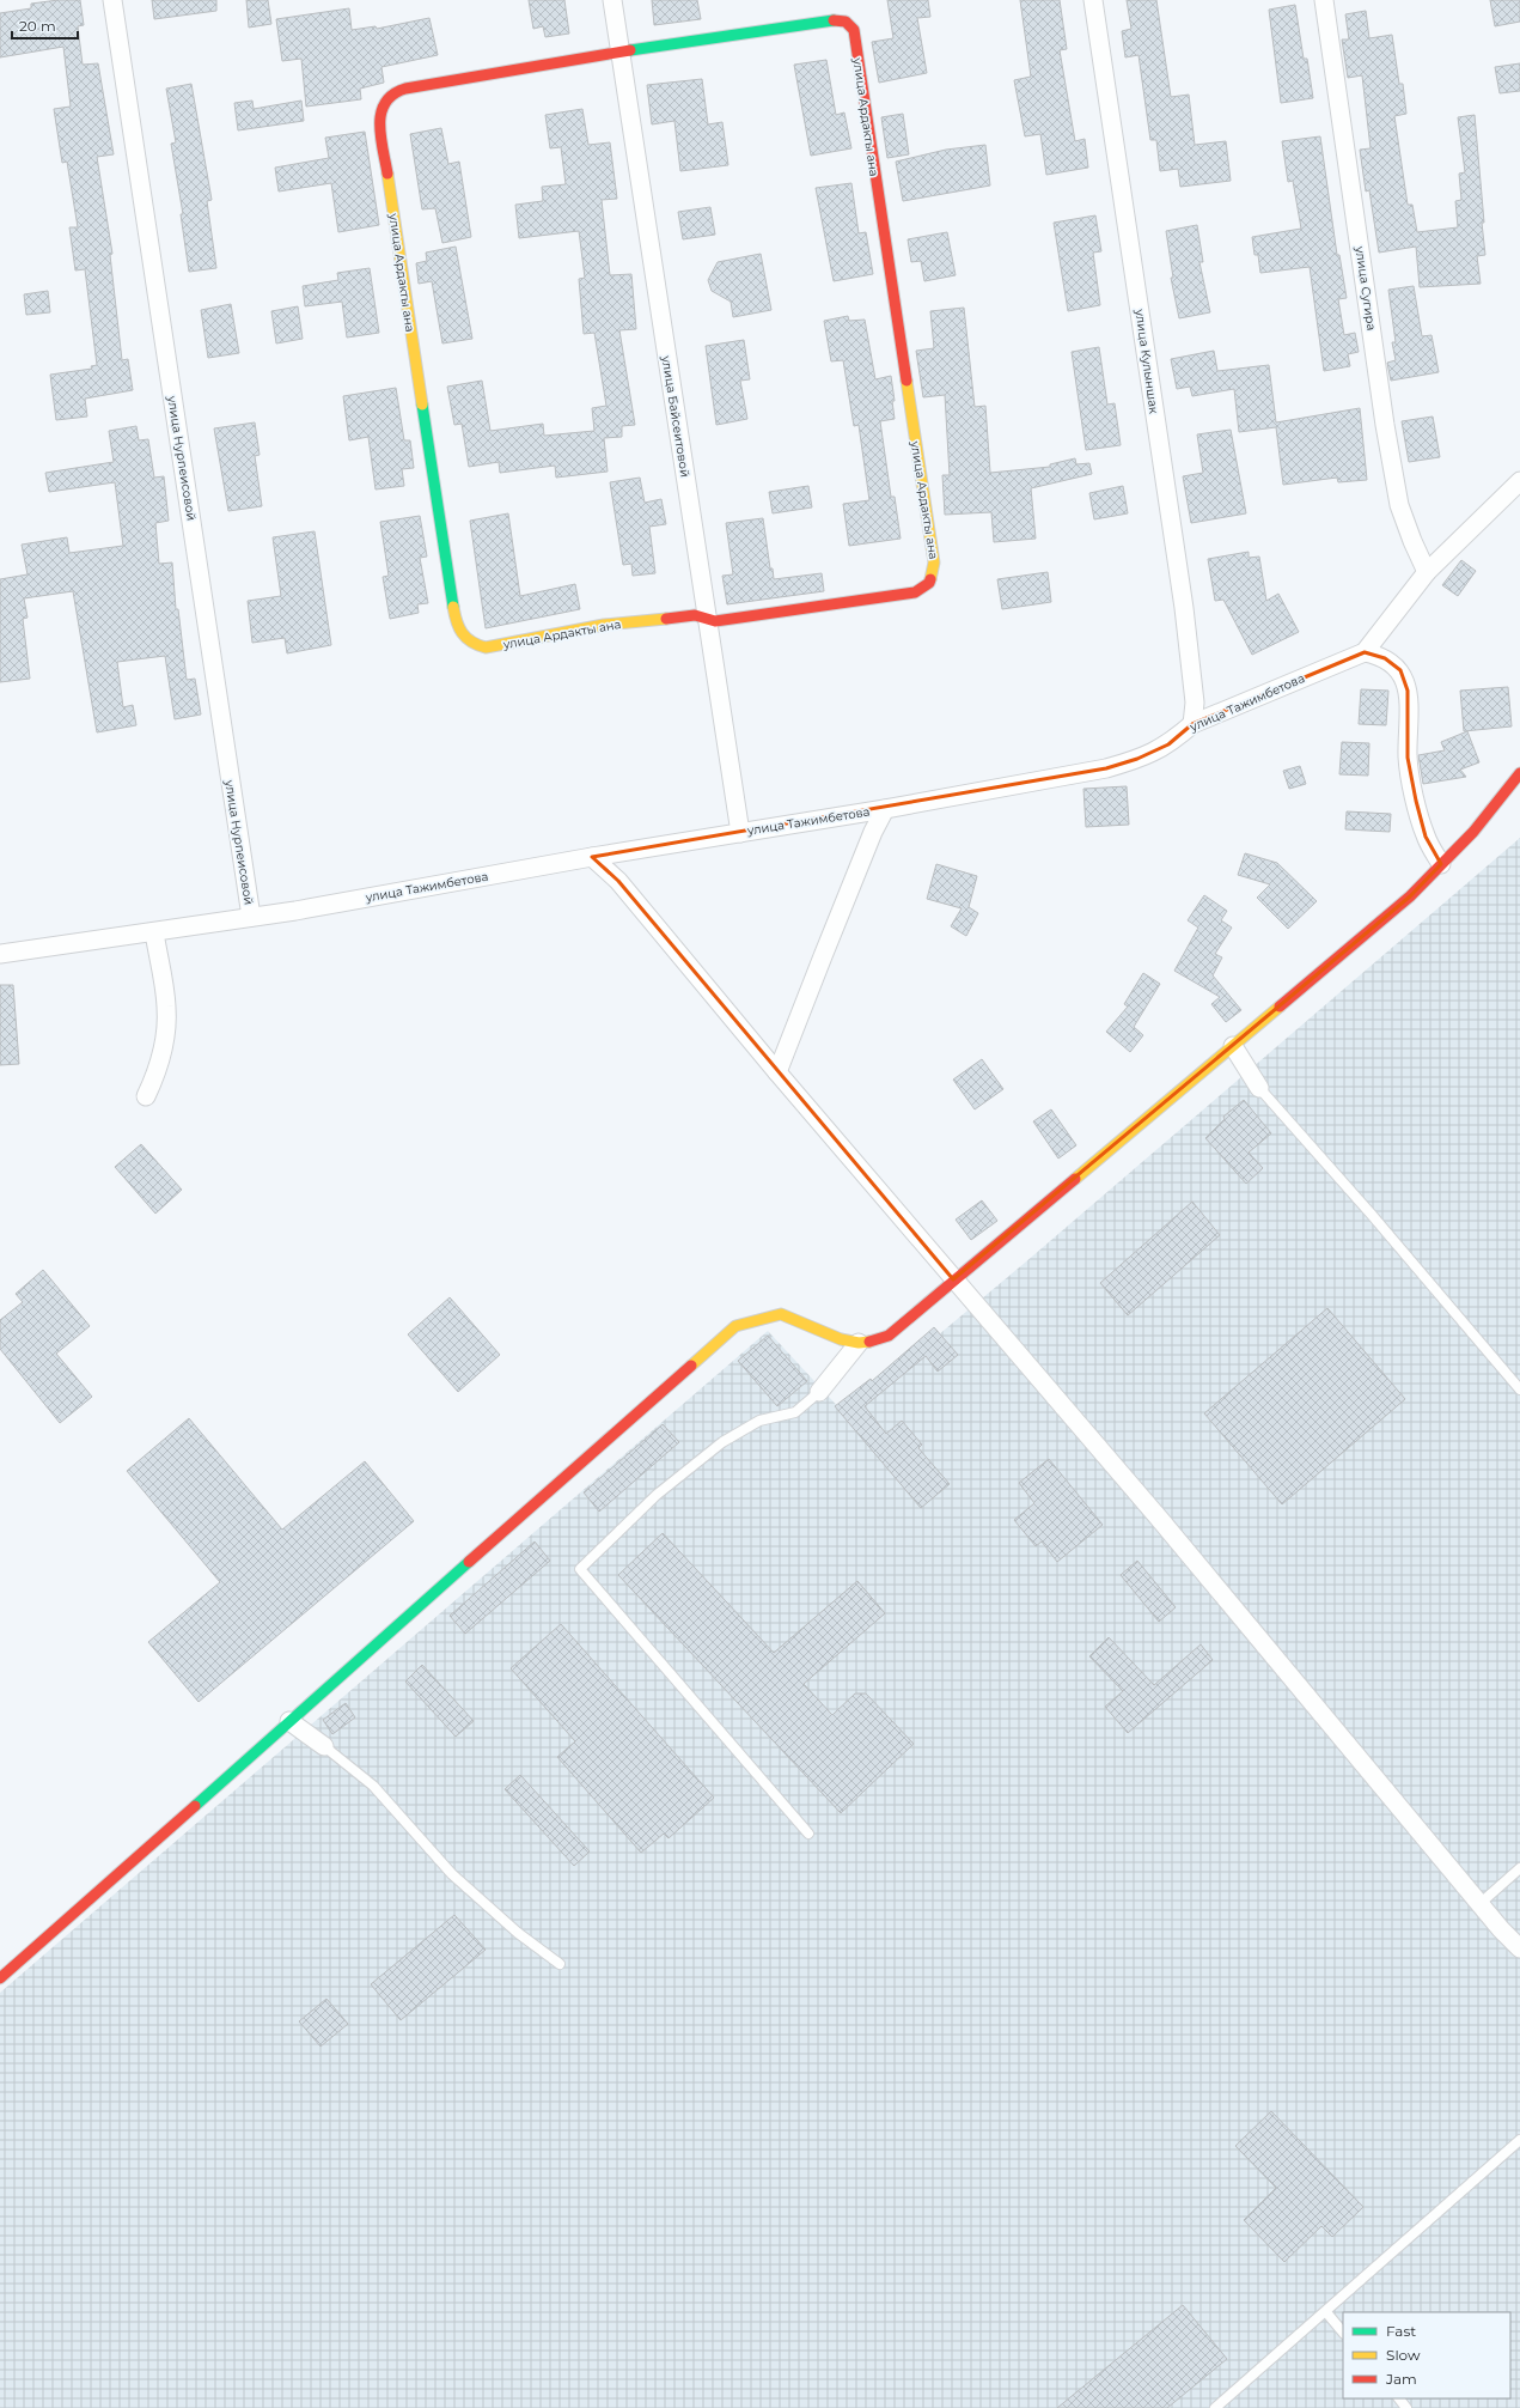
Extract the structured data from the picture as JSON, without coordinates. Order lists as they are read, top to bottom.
{
  "streets": {
    "street": [
      "улица Ардакты ана",
      "улица Сугира",
      "улица Кулыншак",
      "улица Байсеитовой",
      "улица Нурпеисовой",
      "улица Тажимбетова"
    ]
  },
  "crossings": [
    ["улица Ардакты ана", "улица Байсеитовой"],
    ["улица Сугира", "улица Тажимбетова"],
    ["улица Кулыншак", "улица Тажимбетова"],
    ["улица Байсеитовой", "улица Тажимбетова"],
    ["улица Нурпеисовой", "улица Тажимбетова"]
  ],
  "legend": ["Fast", "Slow", "Jam"],
  "scale_bar": "20 m"
}
